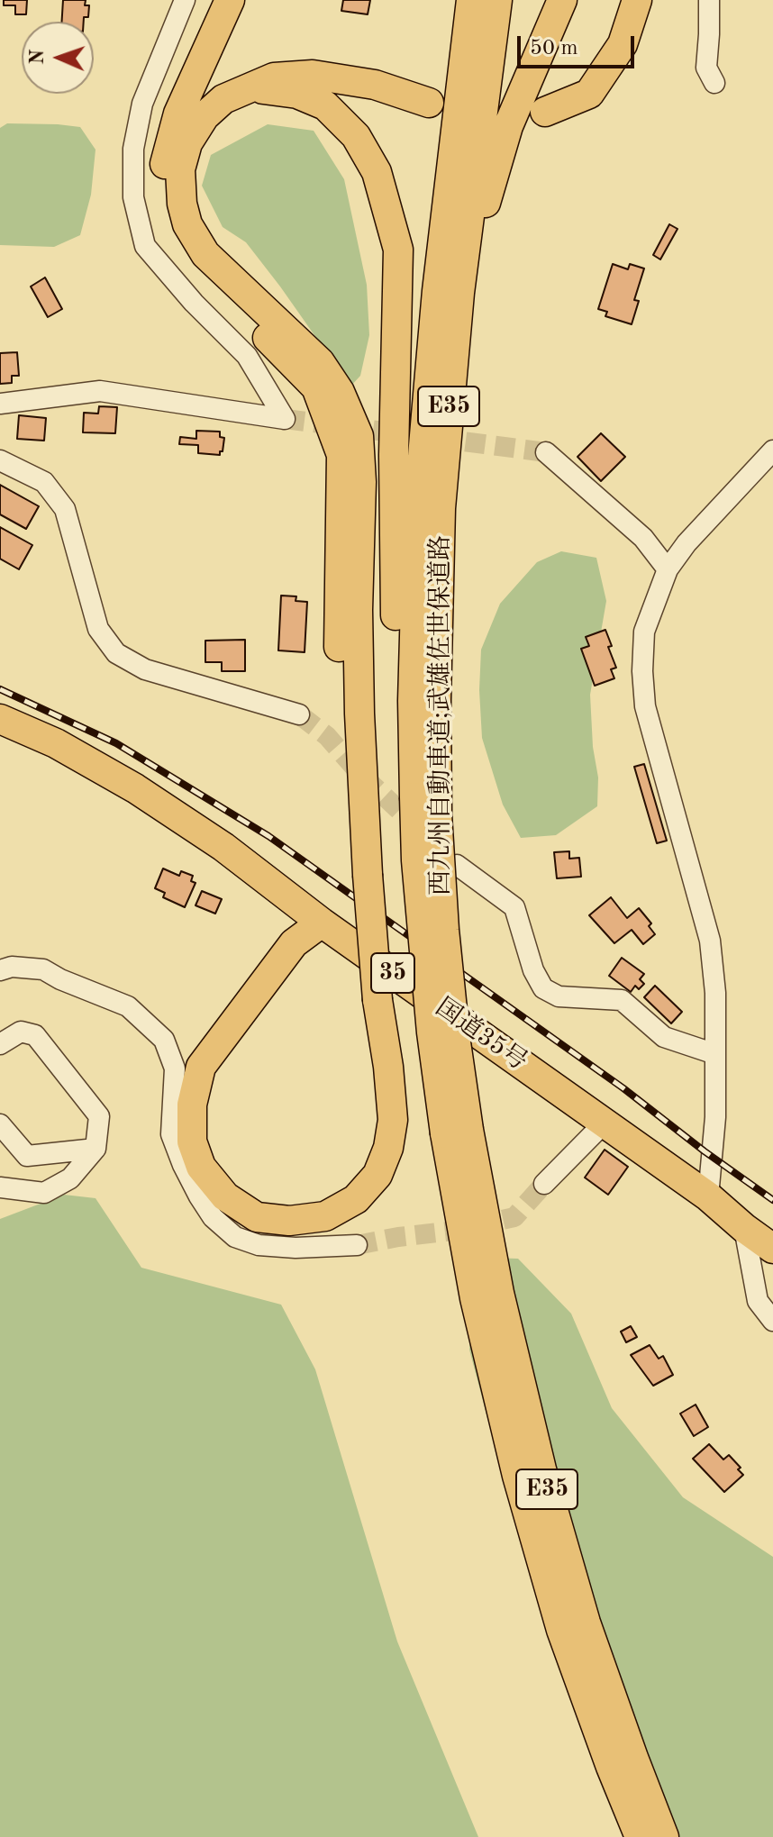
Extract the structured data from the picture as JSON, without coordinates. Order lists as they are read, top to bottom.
{
  "streets": {
    "highway": [
      "E35",
      "西九州自動車道;武雄佐世保道路",
      "35",
      "国道35号"
    ]
  },
  "scale_bar": "50 m",
  "north": "left"
}
